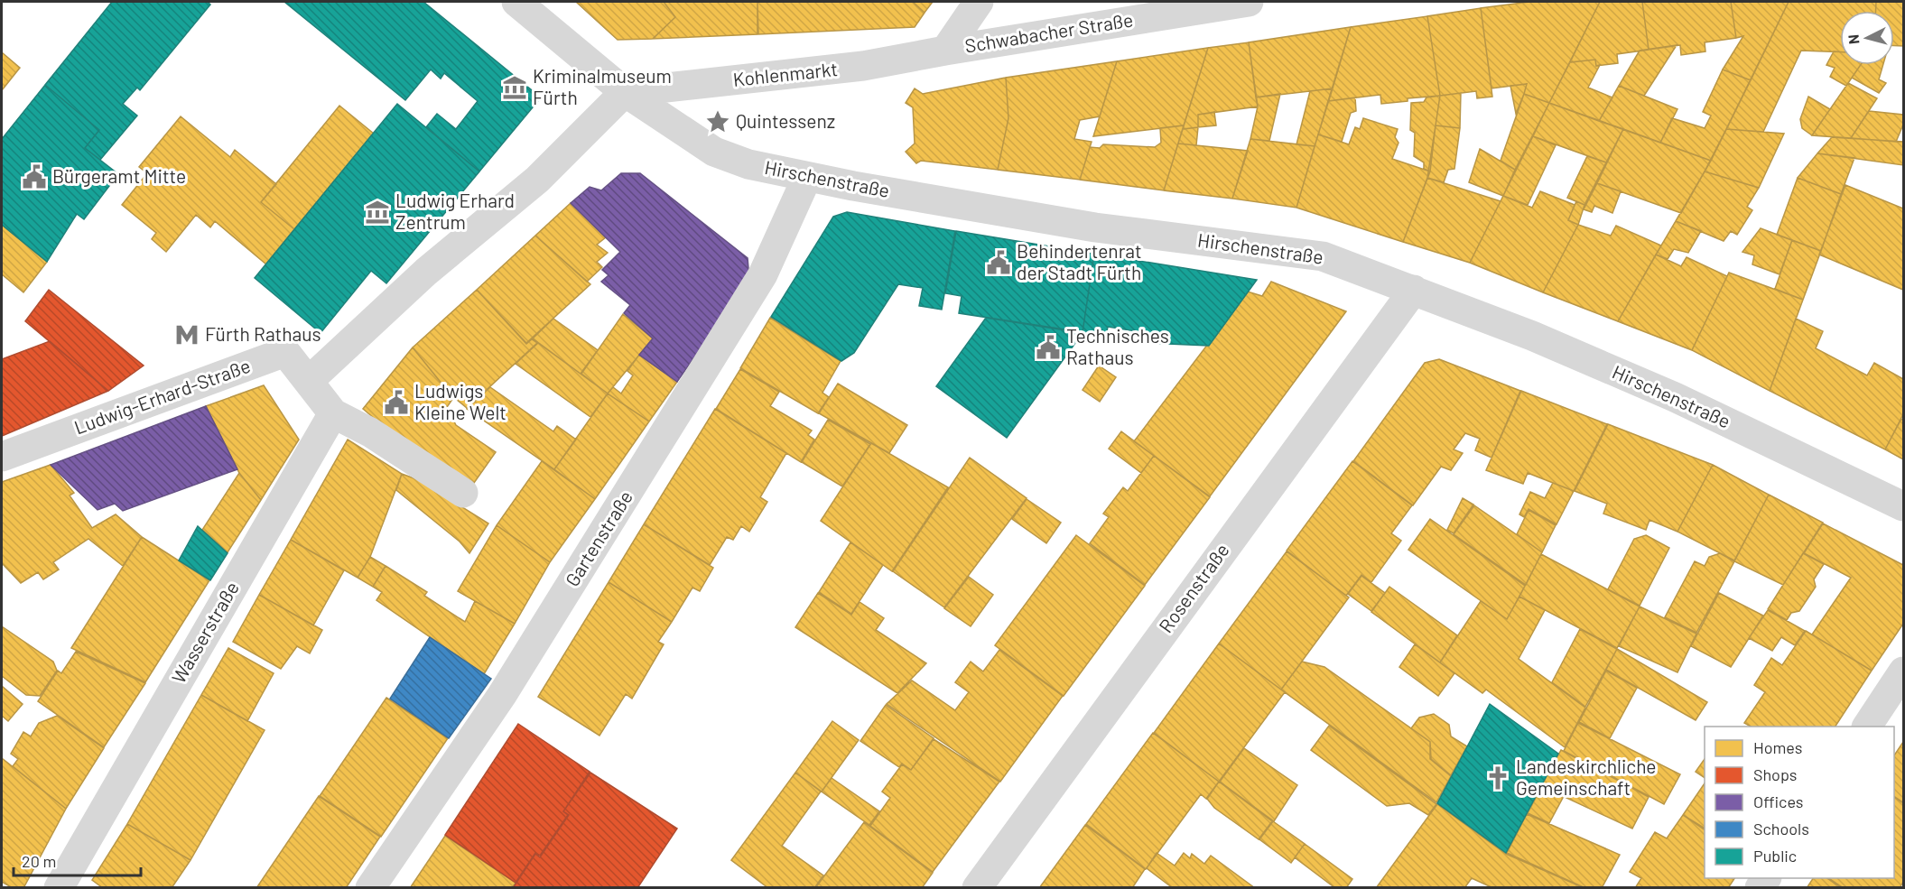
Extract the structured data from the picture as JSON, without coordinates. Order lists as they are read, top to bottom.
{
  "streets": {
    "street": [
      "Schwabacher Straße",
      "Kohlenmarkt",
      "Hirschenstraße",
      "Ludwig-Erhard-Straße",
      "Gartenstraße",
      "Rosenstraße",
      "Wasserstraße"
    ]
  },
  "crossings": [
    ["Schwabacher Straße", "Kohlenmarkt"],
    ["Kohlenmarkt", "Hirschenstraße"],
    ["Hirschenstraße", "Gartenstraße"],
    ["Hirschenstraße", "Rosenstraße"]
  ],
  "places": {
    "museum": ["Kriminalmuseum Fürth", "Ludwig Erhard Zentrum"],
    "place": ["Quintessenz"],
    "public building": [
      "Bürgeramt Mitte",
      "Behindertenrat der Stadt Fürth",
      "Technisches Rathaus",
      "Ludwigs Kleine Welt"
    ],
    "metro station": ["Fürth Rathaus"],
    "church": ["Landeskirchliche Gemeinschaft"]
  },
  "legend": [
    "Homes",
    "Shops",
    "Offices",
    "Schools",
    "Public"
  ],
  "scale_bar": "20 m",
  "north": "left"
}
